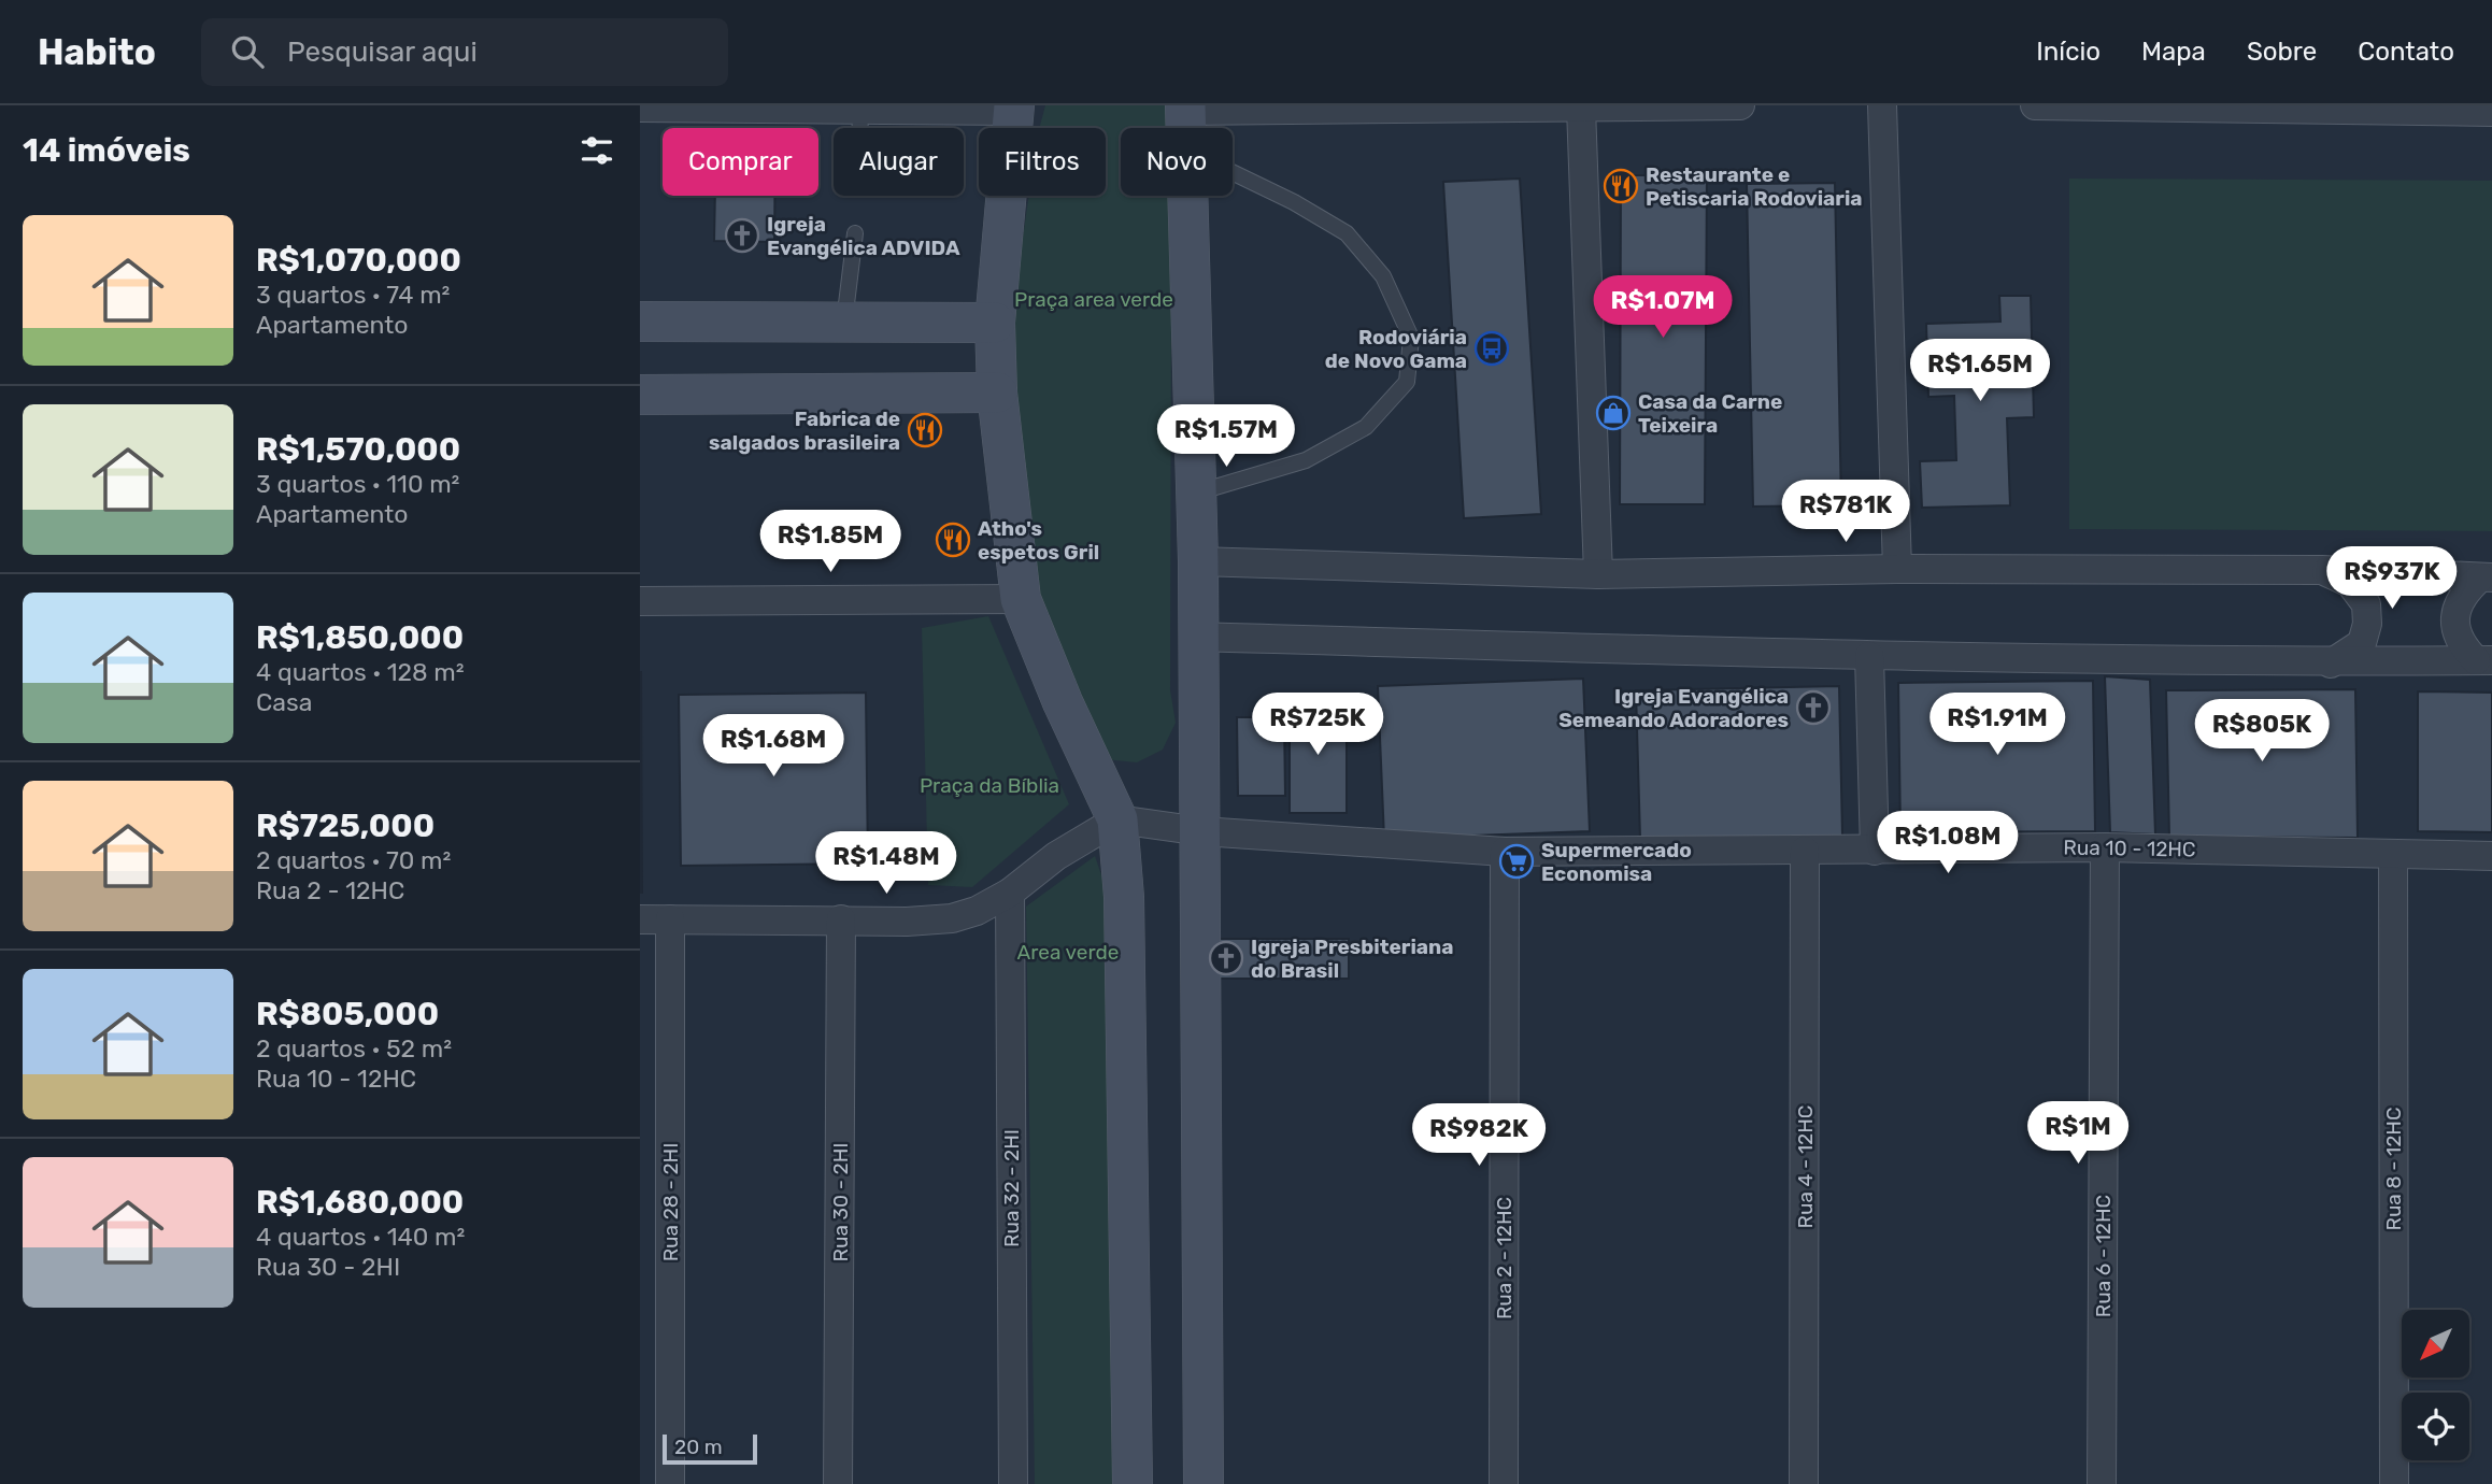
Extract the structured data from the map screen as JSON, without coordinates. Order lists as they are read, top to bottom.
{
  "streets": {
    "street": [
      "Rua 10 - 12HC",
      "Rua 4 - 12HC",
      "Rua 8 - 12HC",
      "Rua 32 - 2HI",
      "Rua 28 - 2HI",
      "Rua 30 - 2HI",
      "Rua 6 - 12HC",
      "Rua 2 - 12HC"
    ]
  },
  "crossings": [
    ["Rua 10 - 12HC", "Rua 4 - 12HC"],
    ["Rua 10 - 12HC", "Rua 8 - 12HC"],
    ["Rua 10 - 12HC", "Rua 6 - 12HC"],
    ["Rua 10 - 12HC", "Rua 2 - 12HC"]
  ],
  "parks": ["Praça area verde", "Praça da Bíblia", "Area verde"],
  "places": {
    "restaurant": ["Restaurante e Petiscaria Rodoviaria", "Fabrica de salgados brasileira", "Atho's espetos Gril"],
    "church": ["Igreja Evangélica ADVIDA", "Igreja Evangélica Semeando Adoradores", "Igreja Presbiteriana do Brasil"],
    "bus stop": ["Rodoviária de Novo Gama"],
    "shop": ["Casa da Carne Teixeira"],
    "supermarket": ["Supermercado Economisa"]
  },
  "scale_bar": "20 m",
  "north": "bottom left",
  "page": {
    "header": "Habito",
    "search": "Pesquisar aqui",
    "nav": [
      "Início",
      "Mapa",
      "Sobre",
      "Contato"
    ],
    "heading": "14 imóveis",
    "chip": [
      "Comprar",
      "Alugar",
      "Filtros",
      "Novo"
    ],
    "list": [
      {
        "name": "R$1,070,000",
        "note": "3 quartos · 74 m² · Apartamento"
      },
      {
        "name": "R$1,570,000",
        "note": "3 quartos · 110 m² · Apartamento"
      },
      {
        "name": "R$1,850,000",
        "note": "4 quartos · 128 m² · Casa"
      },
      {
        "name": "R$725,000",
        "note": "2 quartos · 70 m² · Rua 2 - 12HC"
      },
      {
        "name": "R$805,000",
        "note": "2 quartos · 52 m² · Rua 10 - 12HC"
      },
      {
        "name": "R$1,680,000",
        "note": "4 quartos · 140 m² · Rua 30 - 2HI"
      }
    ],
    "price": [
      "R$1.07M",
      "R$1.65M",
      "R$1.57M",
      "R$781K",
      "R$1.85M",
      "R$937K",
      "R$725K",
      "R$1.91M",
      "R$805K",
      "R$1.68M",
      "R$1.08M",
      "R$1.48M",
      "R$1M",
      "R$982K"
    ],
    "scale": "20 m"
  }
}
